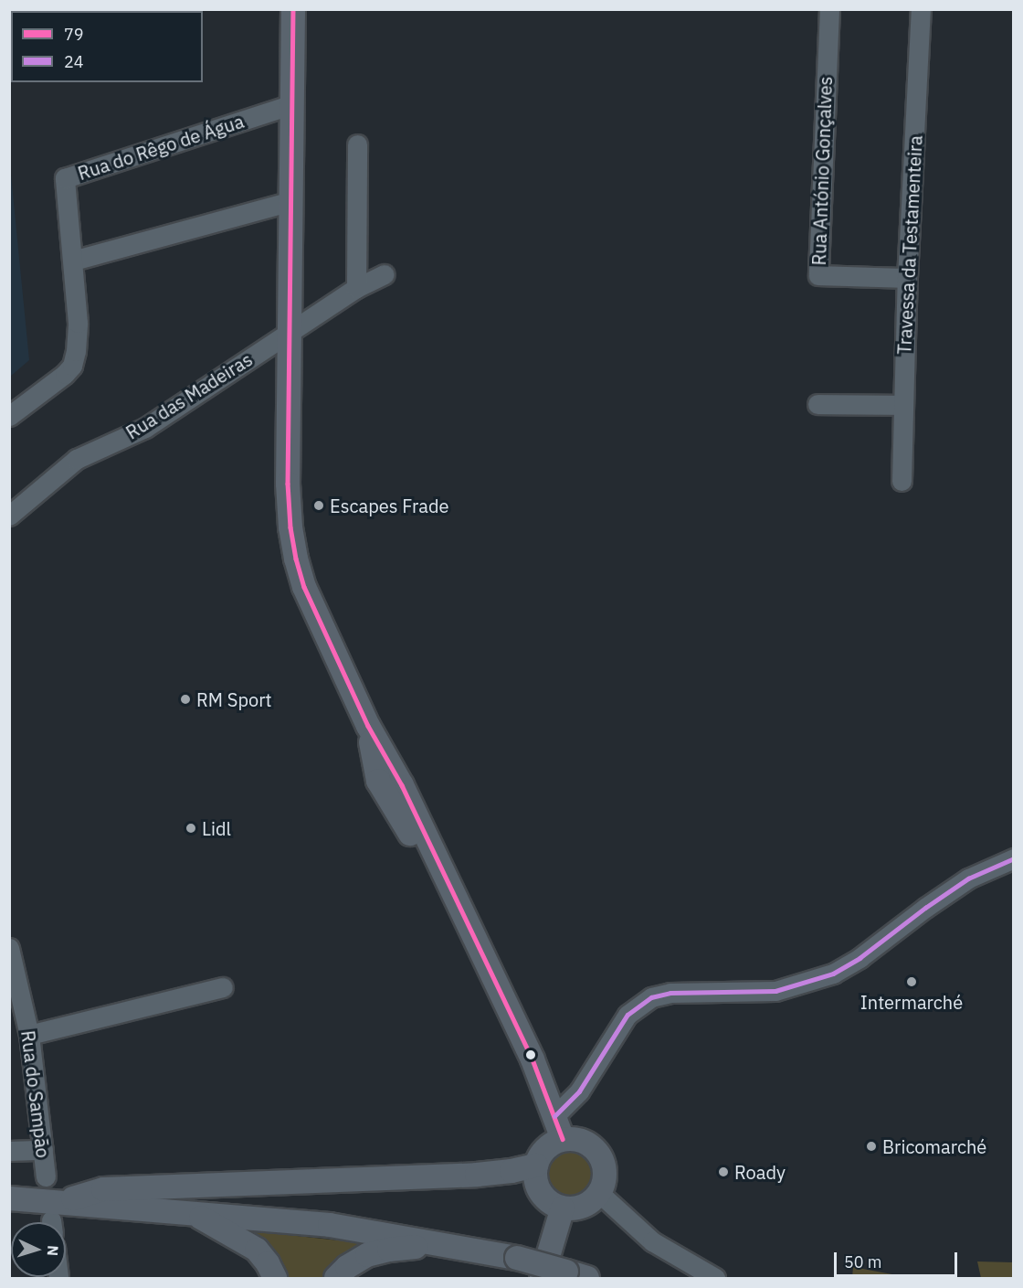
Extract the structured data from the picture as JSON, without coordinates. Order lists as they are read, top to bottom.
{
  "streets": {
    "street": [
      "Rua do Rêgo de Água",
      "Rua António Gonçalves",
      "Travessa da Testamenteira",
      "Rua das Madeiras",
      "Rua do Sampão"
    ]
  },
  "crossings": [
    ["Rua António Gonçalves", "Travessa da Testamenteira"]
  ],
  "places": [
    "Escapes Frade",
    "RM Sport",
    "Lidl",
    "Intermarché",
    "Bricomarché",
    "Roady"
  ],
  "lines": ["transit line 79", "transit line 24"],
  "legend": ["79", "24"],
  "scale_bar": "50 m",
  "north": "right"
}
